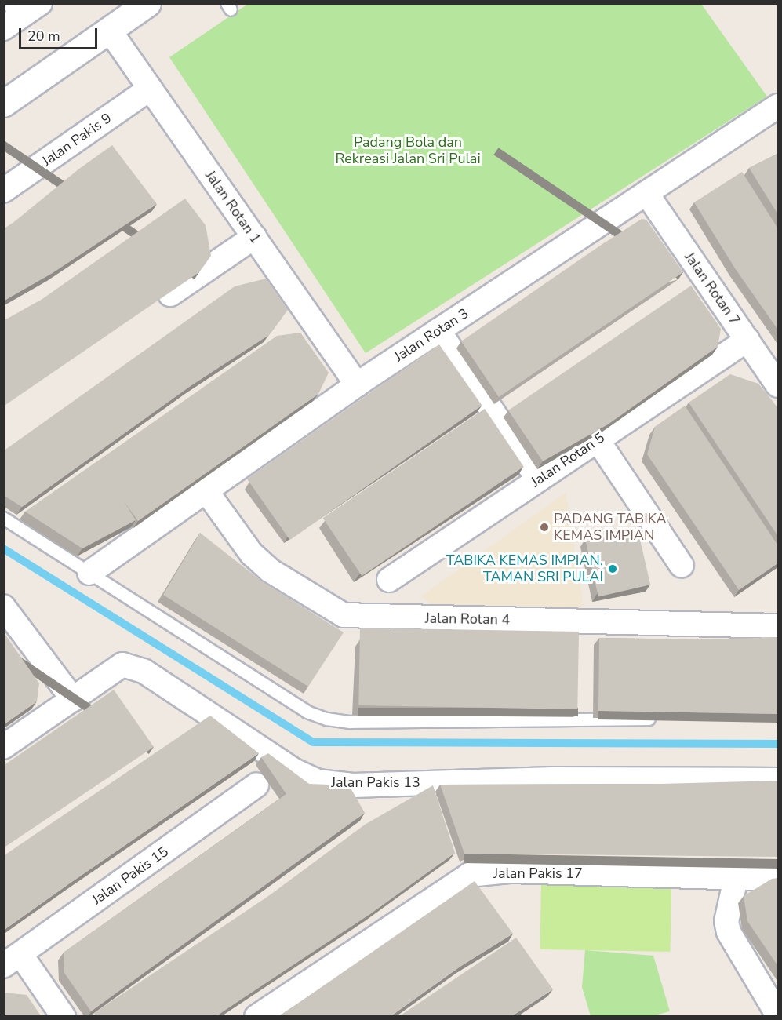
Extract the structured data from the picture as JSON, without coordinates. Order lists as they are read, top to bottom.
{
  "streets": {
    "street": [
      "Jalan Pakis 9",
      "Jalan Rotan 1",
      "Jalan Rotan 7",
      "Jalan Rotan 3",
      "Jalan Rotan 5",
      "Jalan Rotan 4",
      "Jalan Pakis 13",
      "Jalan Pakis 17",
      "Jalan Pakis 15"
    ]
  },
  "crossings": [
    ["Jalan Pakis 9", "Jalan Rotan 1"],
    ["Jalan Rotan 1", "Jalan Rotan 3"],
    ["Jalan Rotan 7", "Jalan Rotan 3"],
    ["Jalan Rotan 7", "Jalan Rotan 5"],
    ["Jalan Rotan 3", "Jalan Rotan 4"]
  ],
  "parks": ["Padang Bola dan Rekreasi Jalan Sri Pulai"],
  "places": ["PADANG TABIKA KEMAS IMPIAN", "TABIKA KEMAS IMPIAN, TAMAN SRI PULAI"],
  "scale_bar": "20 m"
}
